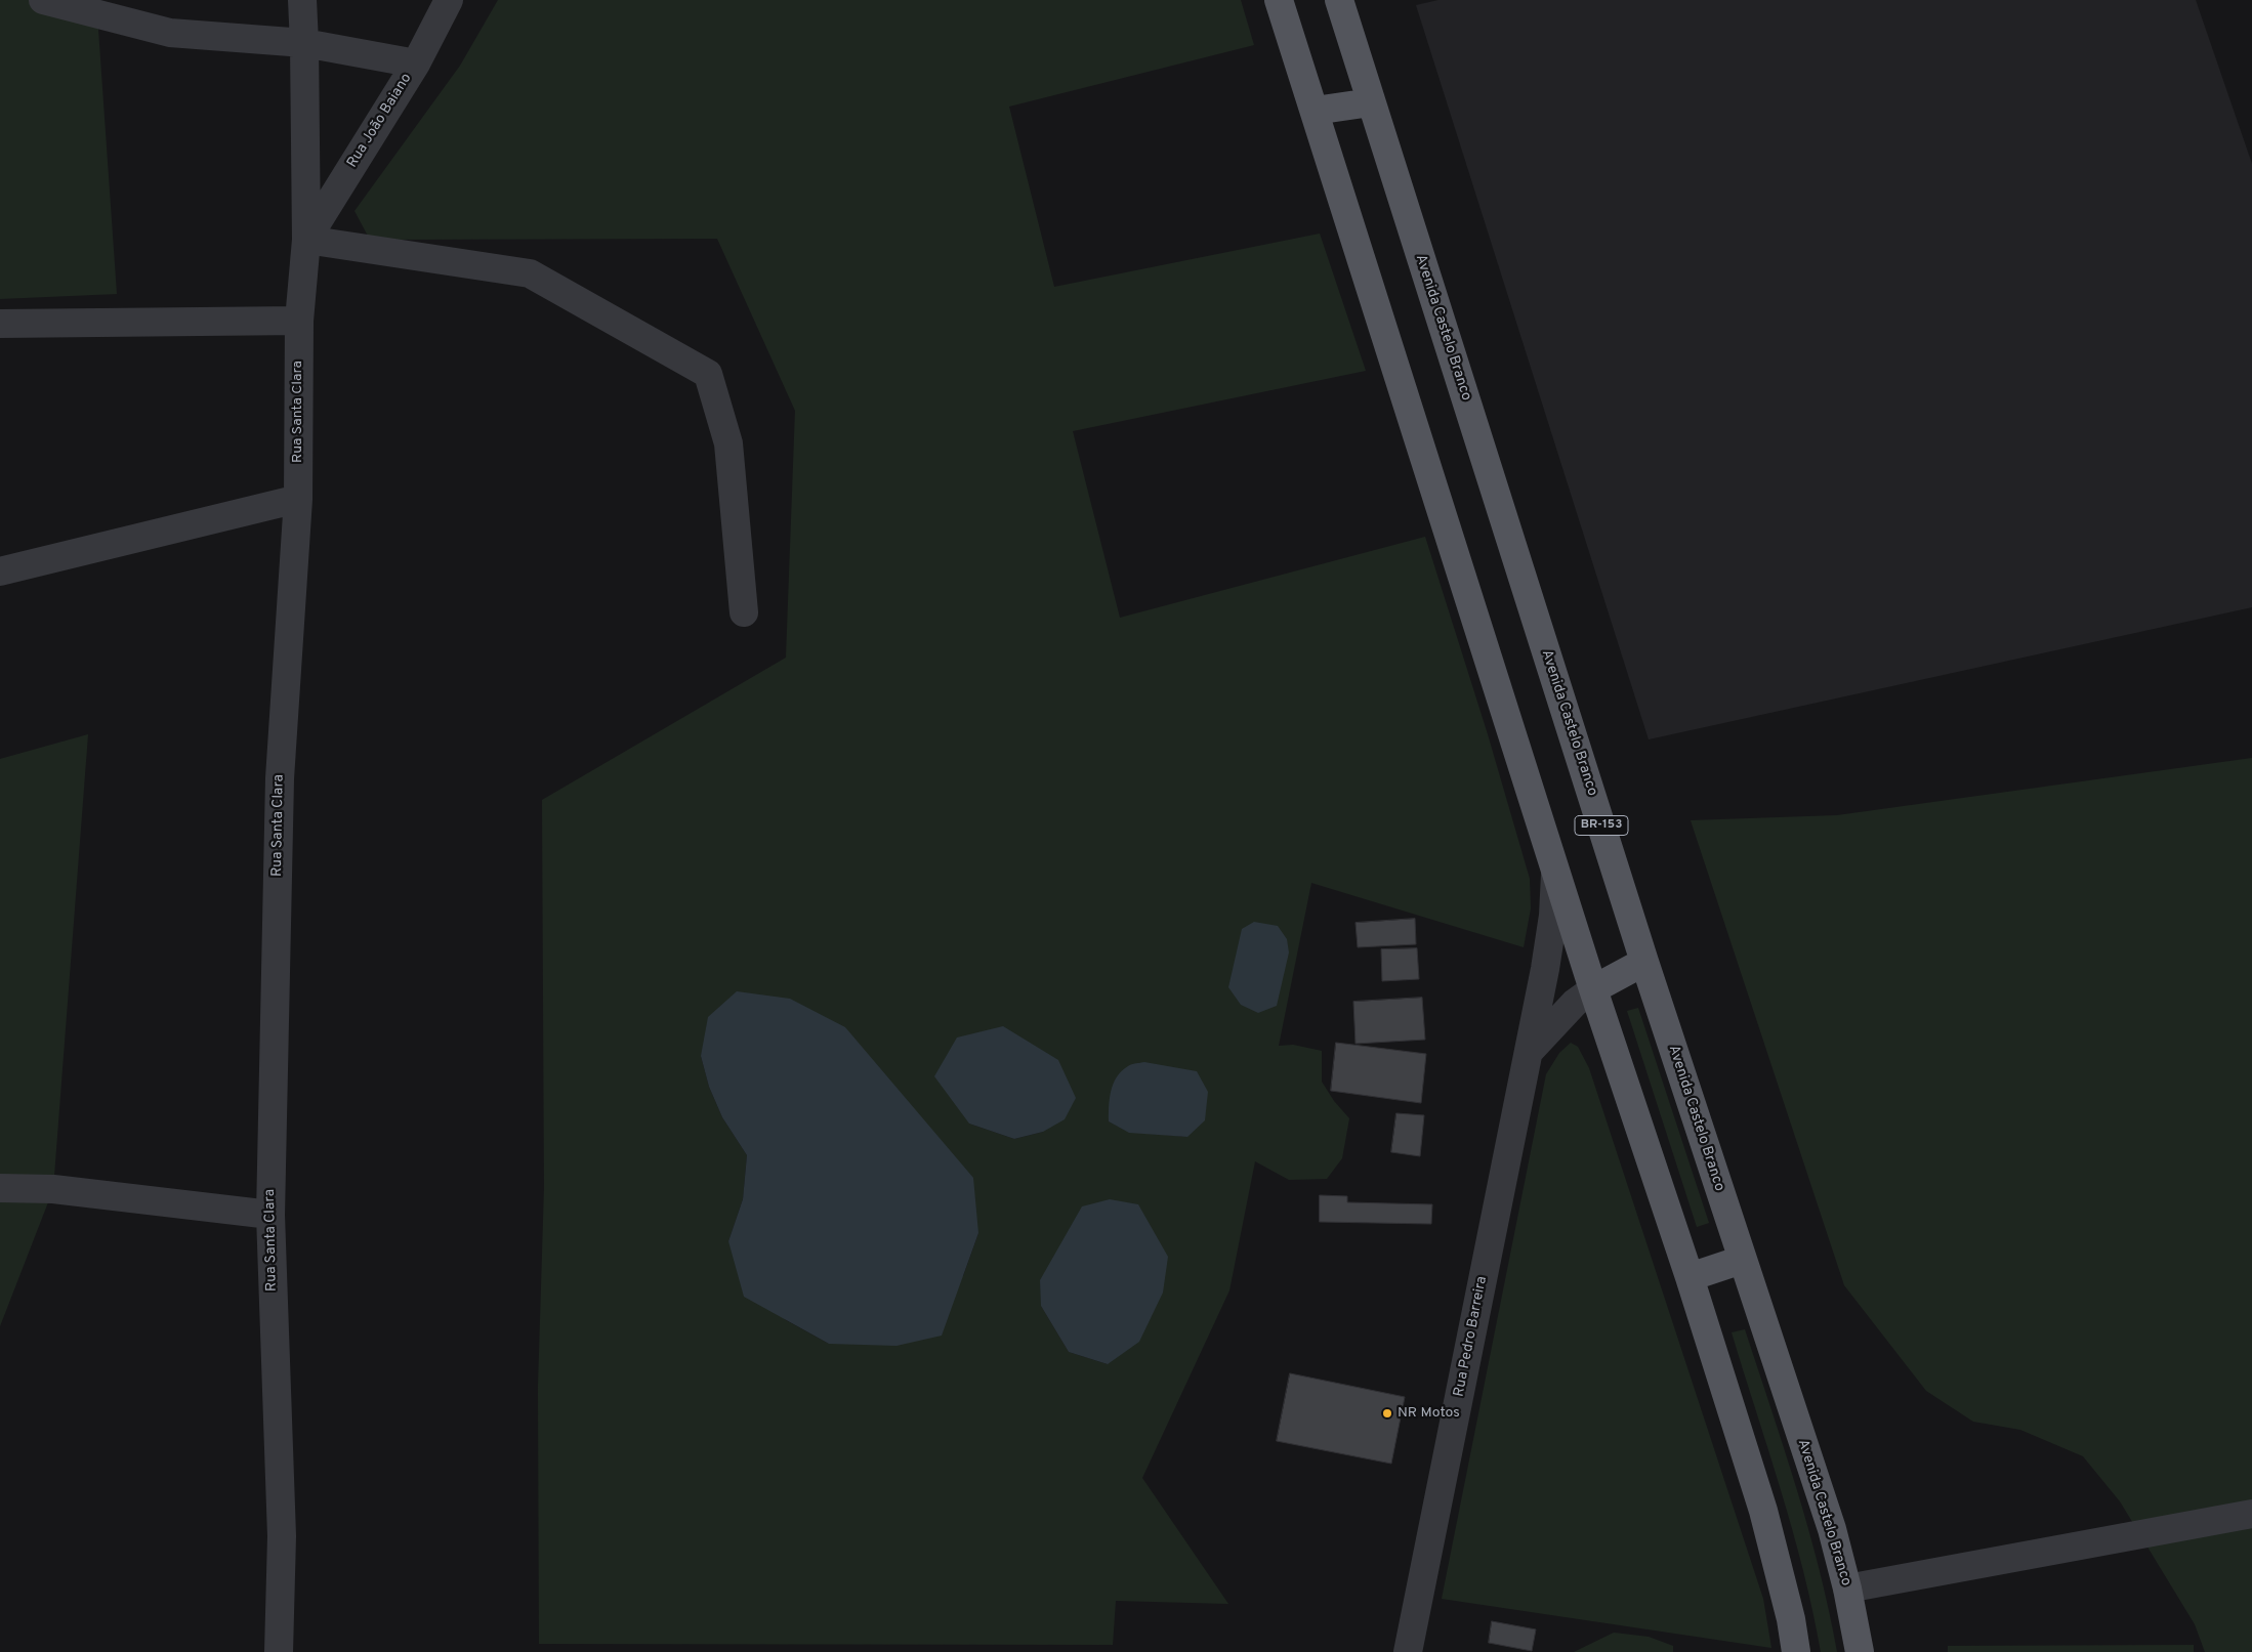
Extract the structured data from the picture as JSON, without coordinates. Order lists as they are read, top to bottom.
{
  "streets": {
    "main road": ["Avenida Castelo Branco", "BR-153"],
    "street": ["Rua João Baiano", "Rua Santa Clara", "Rua Pedro Barreira"]
  },
  "crossings": [
    ["Rua João Baiano", "Rua Santa Clara"]
  ],
  "places": ["NR Motos"]
}
